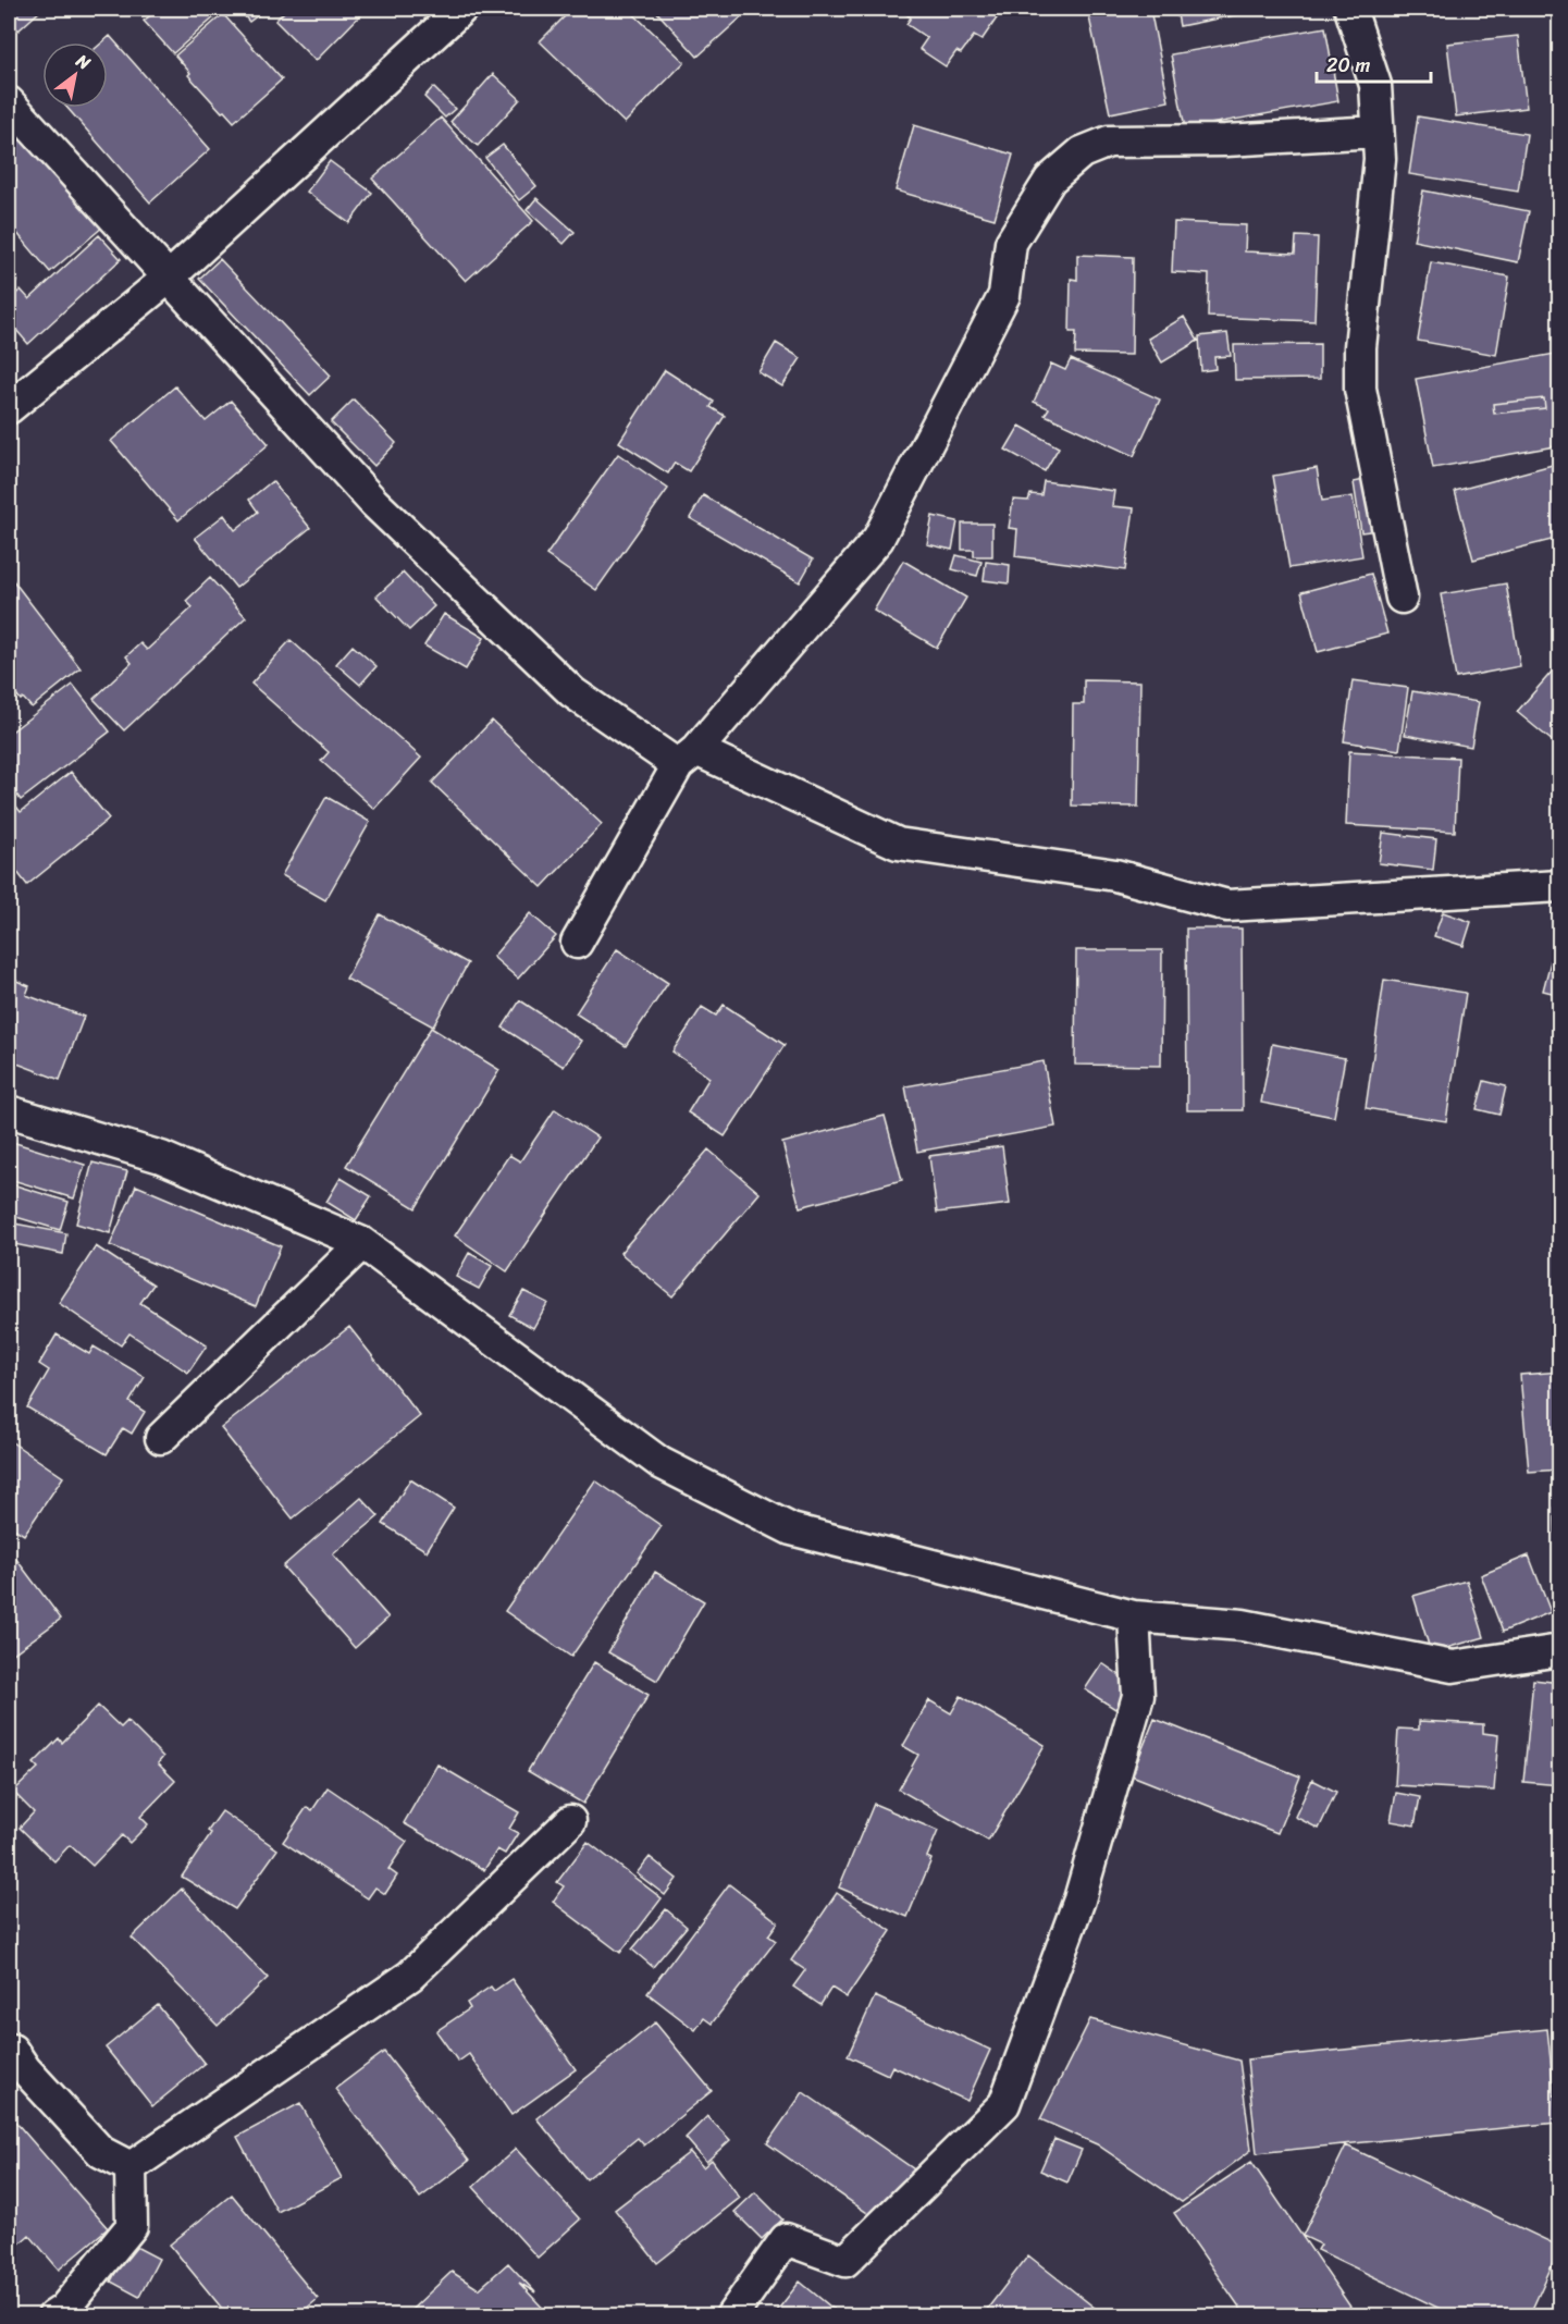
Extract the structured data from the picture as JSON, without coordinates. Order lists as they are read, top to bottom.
{
  "scale_bar": "20 m",
  "north": "top right"
}
